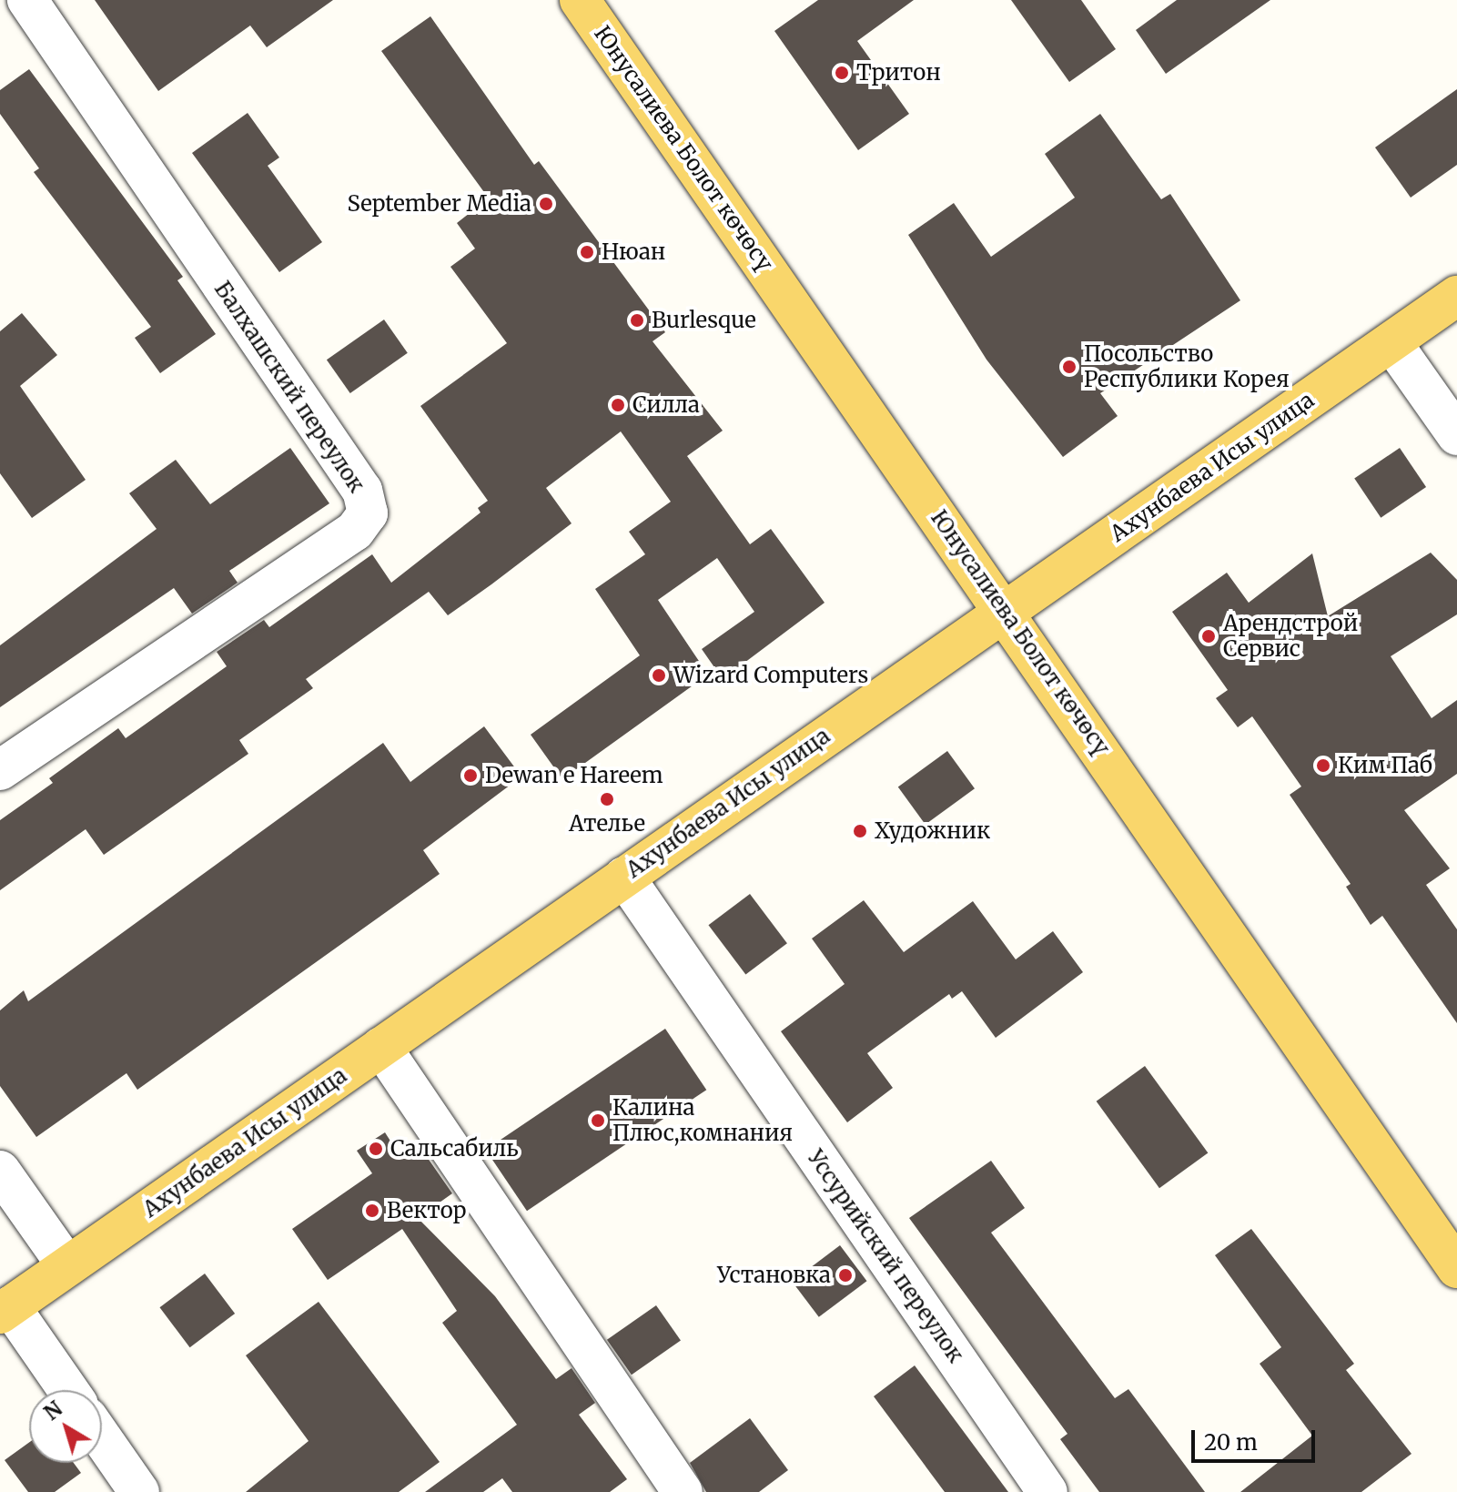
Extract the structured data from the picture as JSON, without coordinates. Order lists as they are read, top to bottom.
{
  "streets": {
    "main road": ["Юнусалиева Болот көчөсү", "Ахунбаева Исы улица"],
    "street": ["Балхашский переулок", "Уссурийский переулок"]
  },
  "crossings": [
    ["Юнусалиева Болот көчөсү", "Ахунбаева Исы улица"],
    ["Ахунбаева Исы улица", "Уссурийский переулок"]
  ],
  "places": [
    "Тритон",
    "September Media",
    "Нюан",
    "Burlesque",
    "Посольство Республики Корея",
    "Силла",
    "Арендстрой Сервис",
    "Wizard Computers",
    "Ким Паб",
    "Dewan e Hareem",
    "Ателье",
    "Художник",
    "Калина Плюс,комнания",
    "Сальсабиль",
    "Вектор",
    "Установка"
  ],
  "scale_bar": "20 m",
  "north": "top left"
}
